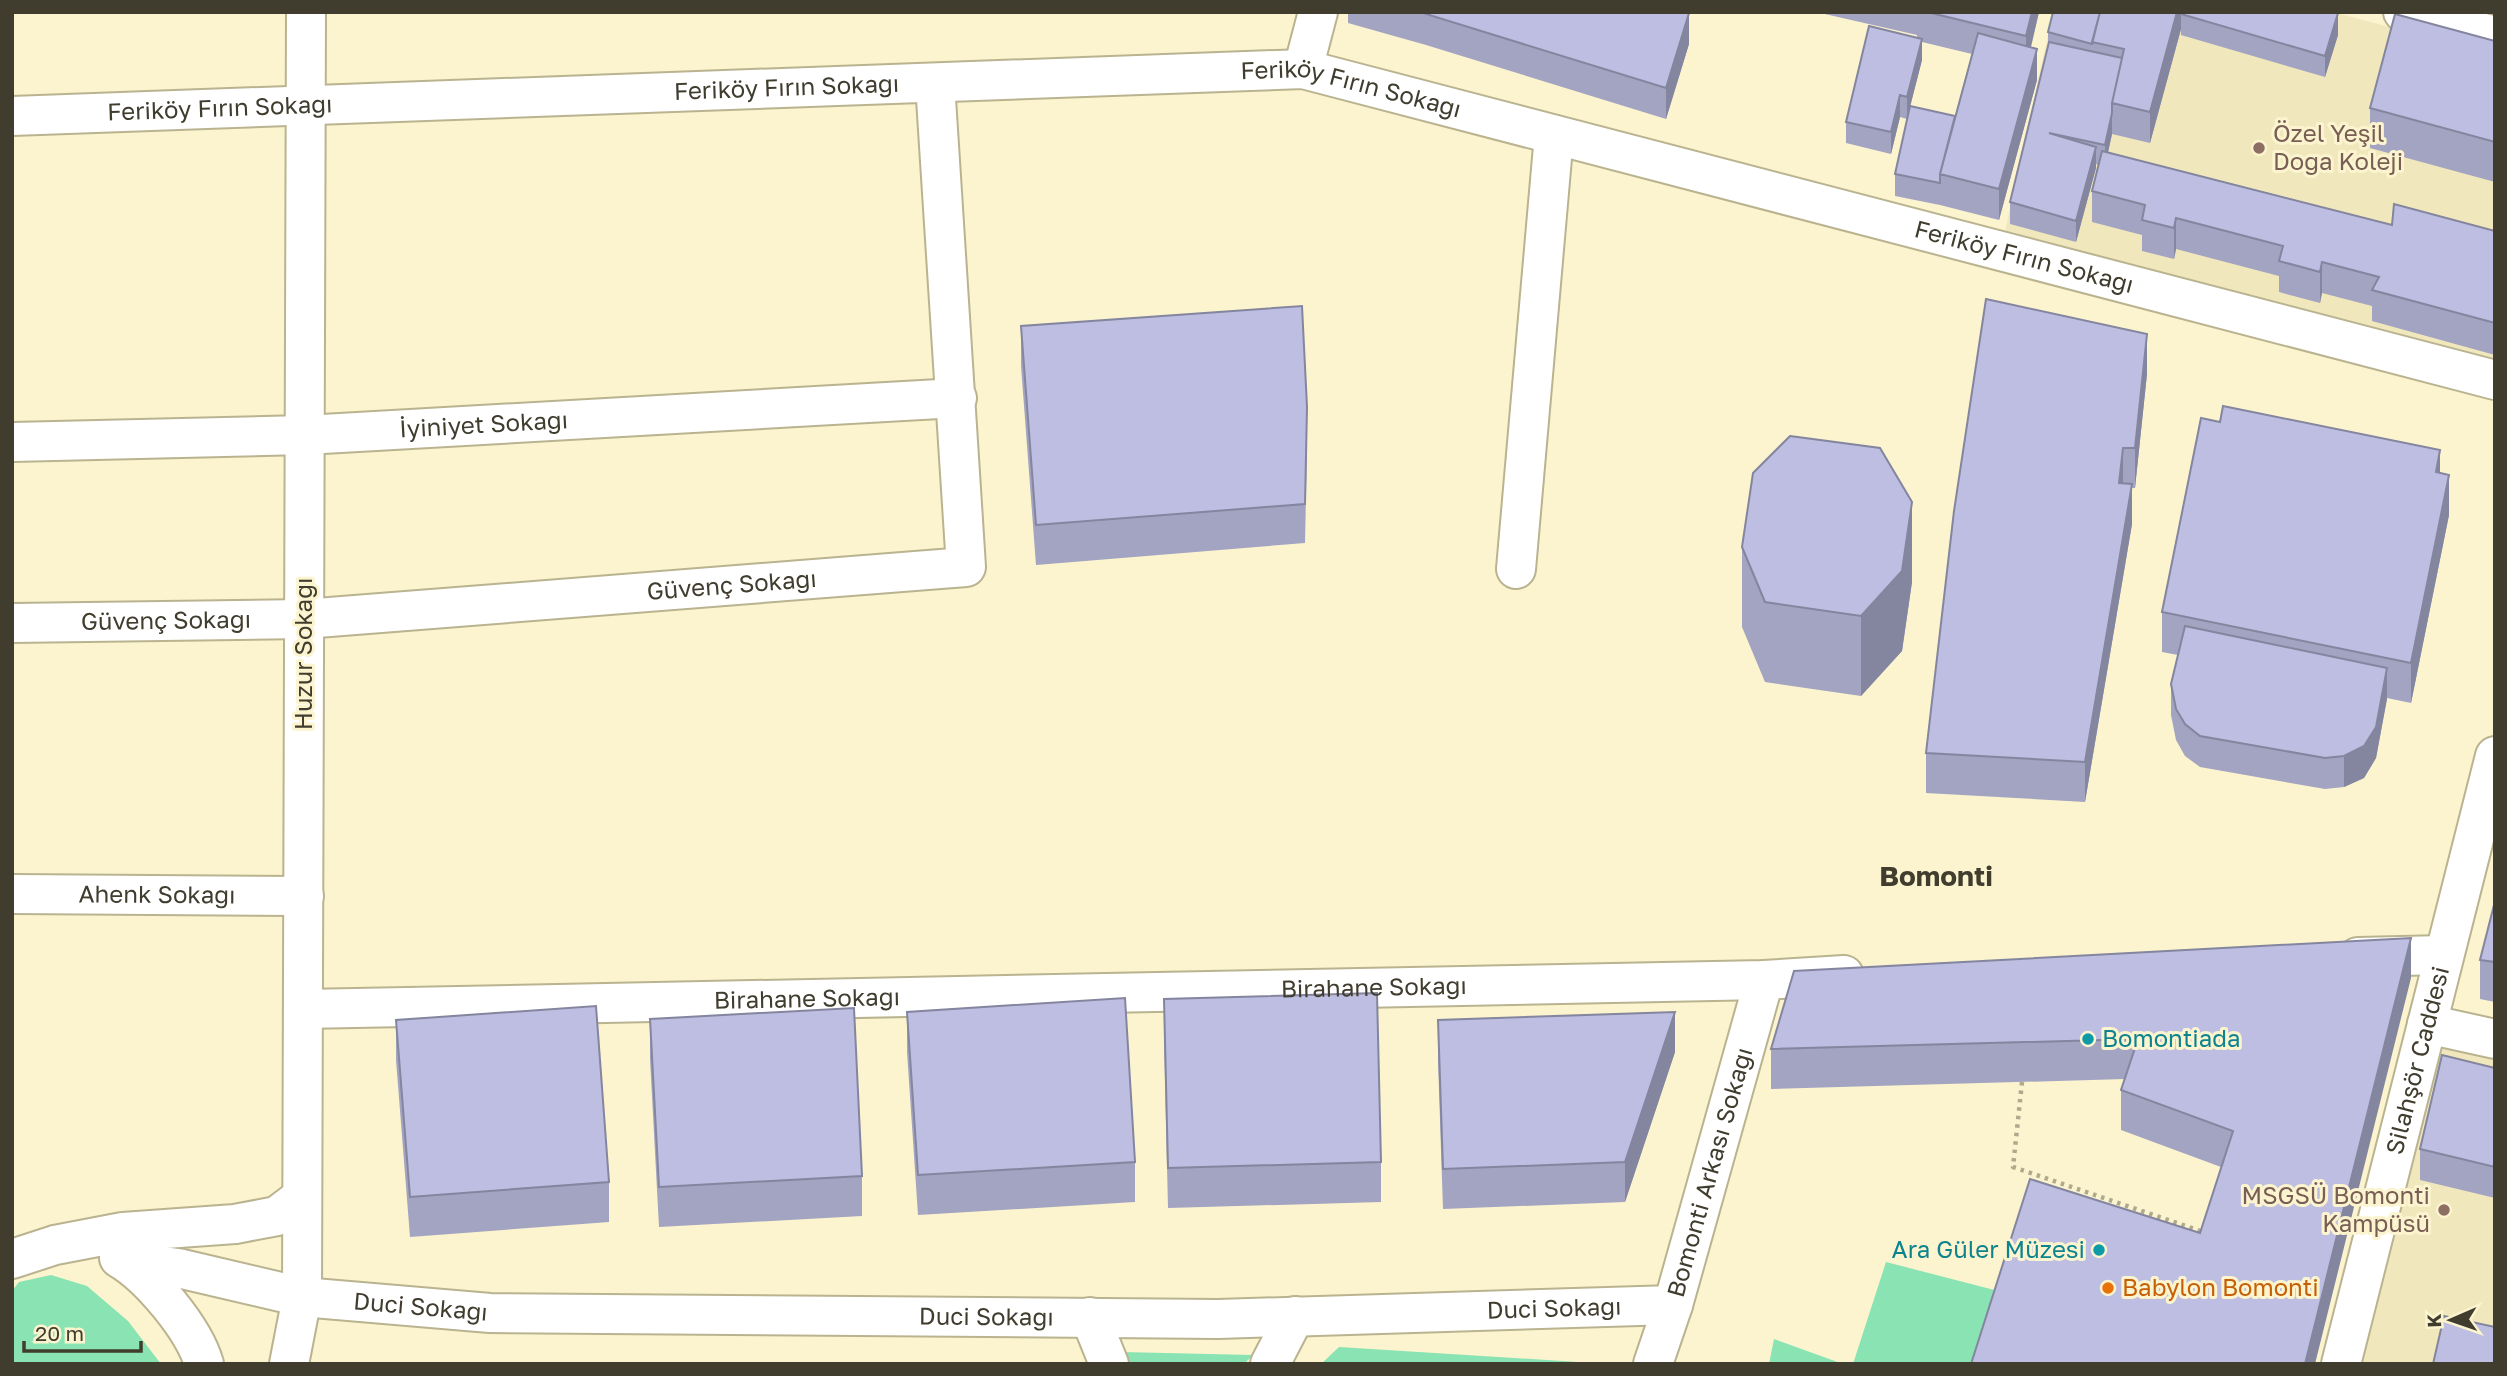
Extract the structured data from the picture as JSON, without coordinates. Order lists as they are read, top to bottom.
{
  "streets": {
    "street": [
      "Feriköy Fırın Sokağı",
      "İyiniyet Sokağı",
      "Güvenç Sokağı",
      "Huzur Sokağı",
      "Ahenk Sokağı",
      "Birahane Sokağı",
      "Silahşör Caddesi",
      "Bomonti Arkası Sokağı",
      "Duci Sokağı"
    ]
  },
  "crossings": [
    ["Feriköy Fırın Sokağı", "Güvenç Sokağı"],
    ["Feriköy Fırın Sokağı", "Huzur Sokağı"],
    ["İyiniyet Sokağı", "Güvenç Sokağı"],
    ["İyiniyet Sokağı", "Huzur Sokağı"],
    ["Güvenç Sokağı", "Huzur Sokağı"],
    ["Huzur Sokağı", "Ahenk Sokağı"],
    ["Huzur Sokağı", "Birahane Sokağı"],
    ["Huzur Sokağı", "Duci Sokağı"],
    ["Birahane Sokağı", "Bomonti Arkası Sokağı"],
    ["Bomonti Arkası Sokağı", "Duci Sokağı"]
  ],
  "districts": ["Bomonti"],
  "places": [
    "Özel Yeşil Doğa Koleji",
    "Bomontiada",
    "MSGSÜ Bomonti Kampüsü",
    "Ara Güler Müzesi",
    "Babylon Bomonti"
  ],
  "scale_bar": "20 m",
  "north": "left"
}
